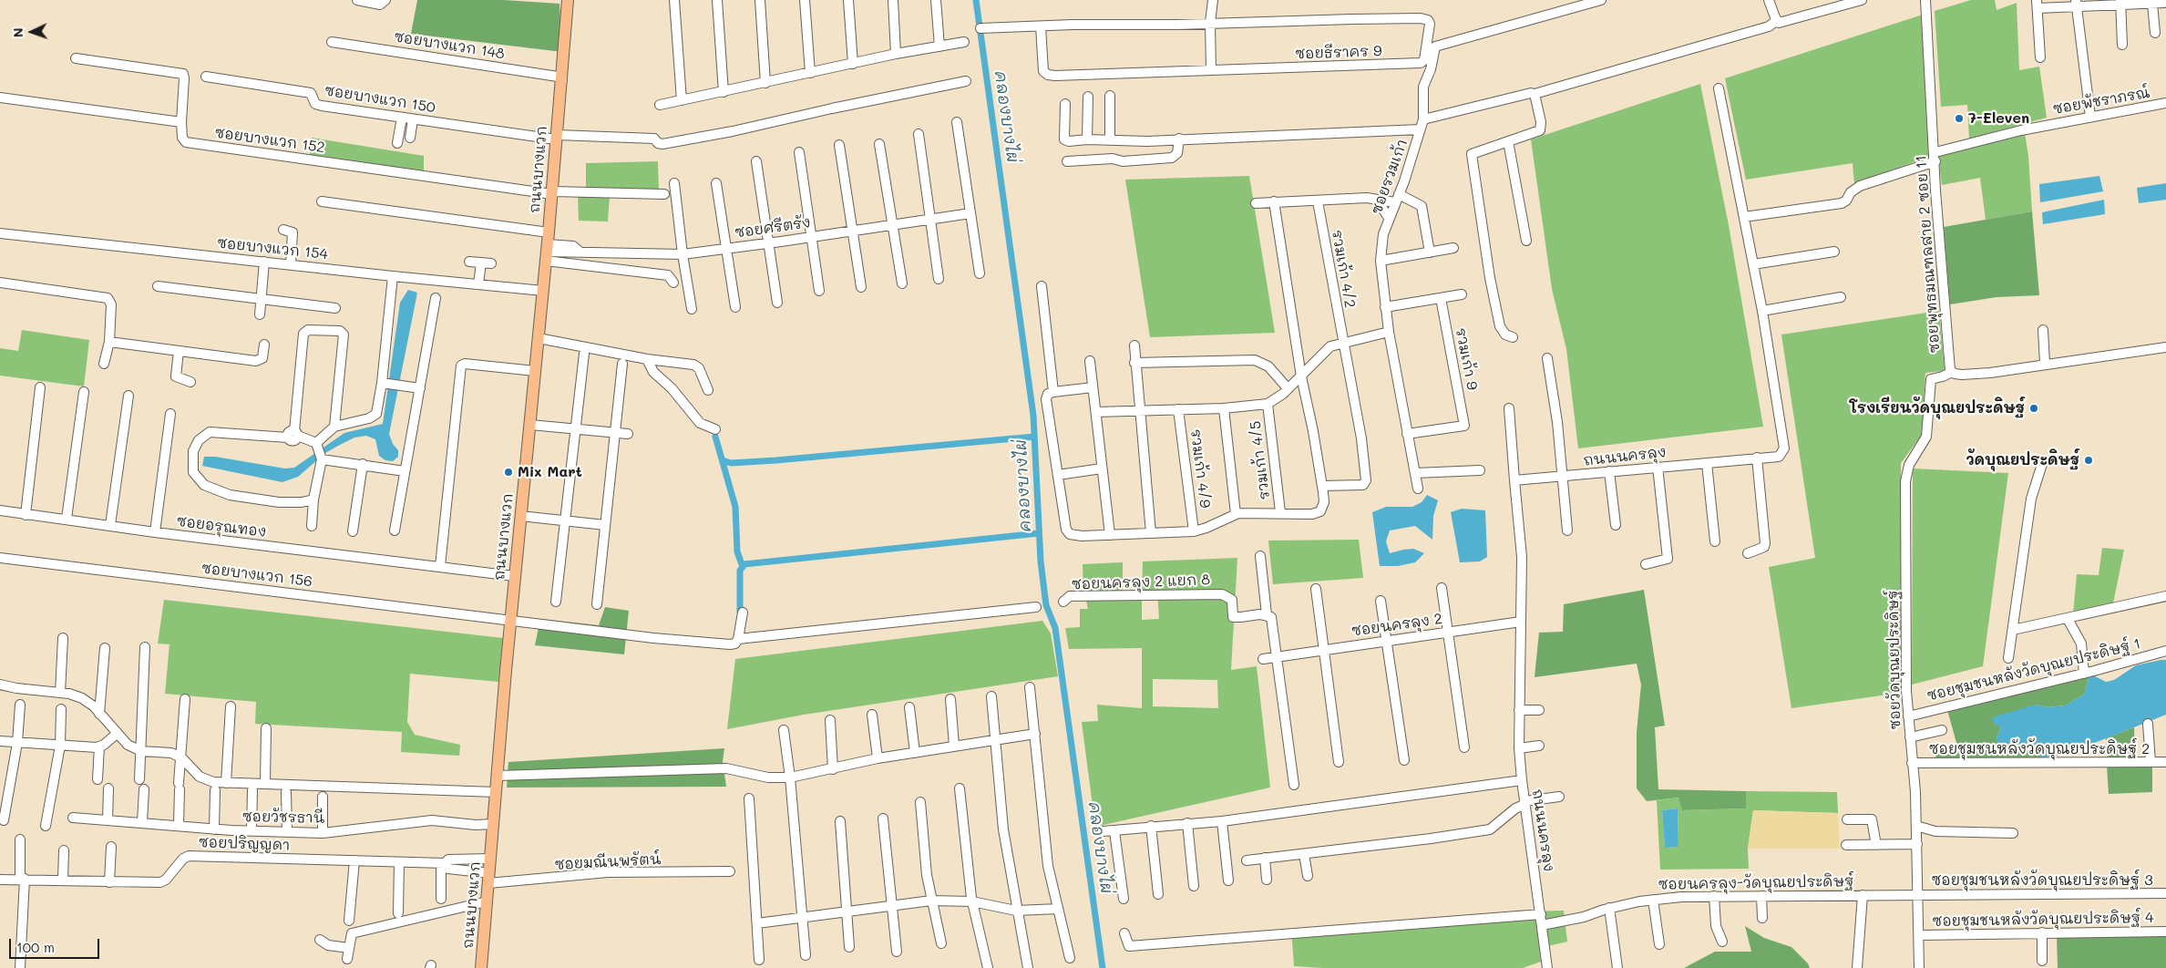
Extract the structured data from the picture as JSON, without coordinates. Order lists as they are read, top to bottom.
{
  "streets": {
    "main road": ["ถนนบางแวก"],
    "street": [
      "ซอยบางแวก 148",
      "ซอยธีราคร 9",
      "ซอยบางแวก 150",
      "ซอยพัชราภรณ์",
      "ซอยบางแวก 152",
      "ซอยรวมเก้า",
      "ซอยศรีตรัง",
      "ซอยบางแวก 154",
      "ซอยพุทธมณฑลสาย 2 ซอย 11",
      "รวมเก้า 4/2",
      "รวมเก้า 9",
      "ถนนนครลุง",
      "รวมเก้า 4/5",
      "รวมเก้า 4/9",
      "ซอยอรุณทอง",
      "ซอยบางแวก 156",
      "ซอยนครลุง 2 แยก 8",
      "ซอยนครลุง 2",
      "ซอยวัดบุณยประดิษฐ์",
      "ซอยชุมชนหลังวัดบุณยประดิษฐ์ 1",
      "ซอยชุมชนหลังวัดบุณยประดิษฐ์ 2",
      "ซอยวัชรธานี",
      "ซอยปริญญดา",
      "ซอยมณีนพรัตน์",
      "ซอยชุมชนหลังวัดบุณยประดิษฐ์ 3",
      "ซอยนครลุง-วัดบุณยประดิษฐ์",
      "ซอยชุมชนหลังวัดบุณยประดิษฐ์ 4"
    ]
  },
  "crossings": [
    ["ซอยบางแวก 148", "ถนนบางแวก"],
    ["ซอยบางแวก 150", "ถนนบางแวก"],
    ["ซอยพัชราภรณ์", "ซอยพุทธมณฑลสาย 2 ซอย 11"],
    ["ซอยบางแวก 152", "ถนนบางแวก"],
    ["ถนนบางแวก", "ซอยศรีตรัง"],
    ["ถนนบางแวก", "ซอยบางแวก 154"],
    ["ถนนบางแวก", "ซอยอรุณทอง"],
    ["ถนนบางแวก", "ซอยบางแวก 156"],
    ["ถนนบางแวก", "ซอยวัชรธานี"],
    ["ถนนบางแวก", "ซอยปริญญดา"],
    ["ถนนบางแวก", "ซอยมณีนพรัตน์"],
    ["ซอยรวมเก้า", "รวมเก้า 9"],
    ["ซอยพุทธมณฑลสาย 2 ซอย 11", "ซอยวัดบุณยประดิษฐ์"],
    ["ถนนนครลุง", "ซอยนครลุง 2"],
    ["ถนนนครลุง", "ซอยนครลุง-วัดบุณยประดิษฐ์"],
    ["ซอยวัดบุณยประดิษฐ์", "ซอยชุมชนหลังวัดบุณยประดิษฐ์ 1"],
    ["ซอยวัดบุณยประดิษฐ์", "ซอยชุมชนหลังวัดบุณยประดิษฐ์ 2"],
    ["ซอยวัดบุณยประดิษฐ์", "ซอยชุมชนหลังวัดบุณยประดิษฐ์ 3"],
    ["ซอยวัดบุณยประดิษฐ์", "ซอยนครลุง-วัดบุณยประดิษฐ์"],
    ["ซอยวัดบุณยประดิษฐ์", "ซอยชุมชนหลังวัดบุณยประดิษฐ์ 4"],
    ["ซอยปริญญดา", "ซอยมณีนพรัตน์"],
    ["ซอยชุมชนหลังวัดบุณยประดิษฐ์ 3", "ซอยนครลุง-วัดบุณยประดิษฐ์"]
  ],
  "water": ["คลองบางไผ่"],
  "places": [
    "7-Eleven",
    "โรงเรียนวัดบุณยประดิษฐ์",
    "วัดบุณยประดิษฐ์",
    "Mix Mart"
  ],
  "scale_bar": "100 m",
  "north": "left"
}
